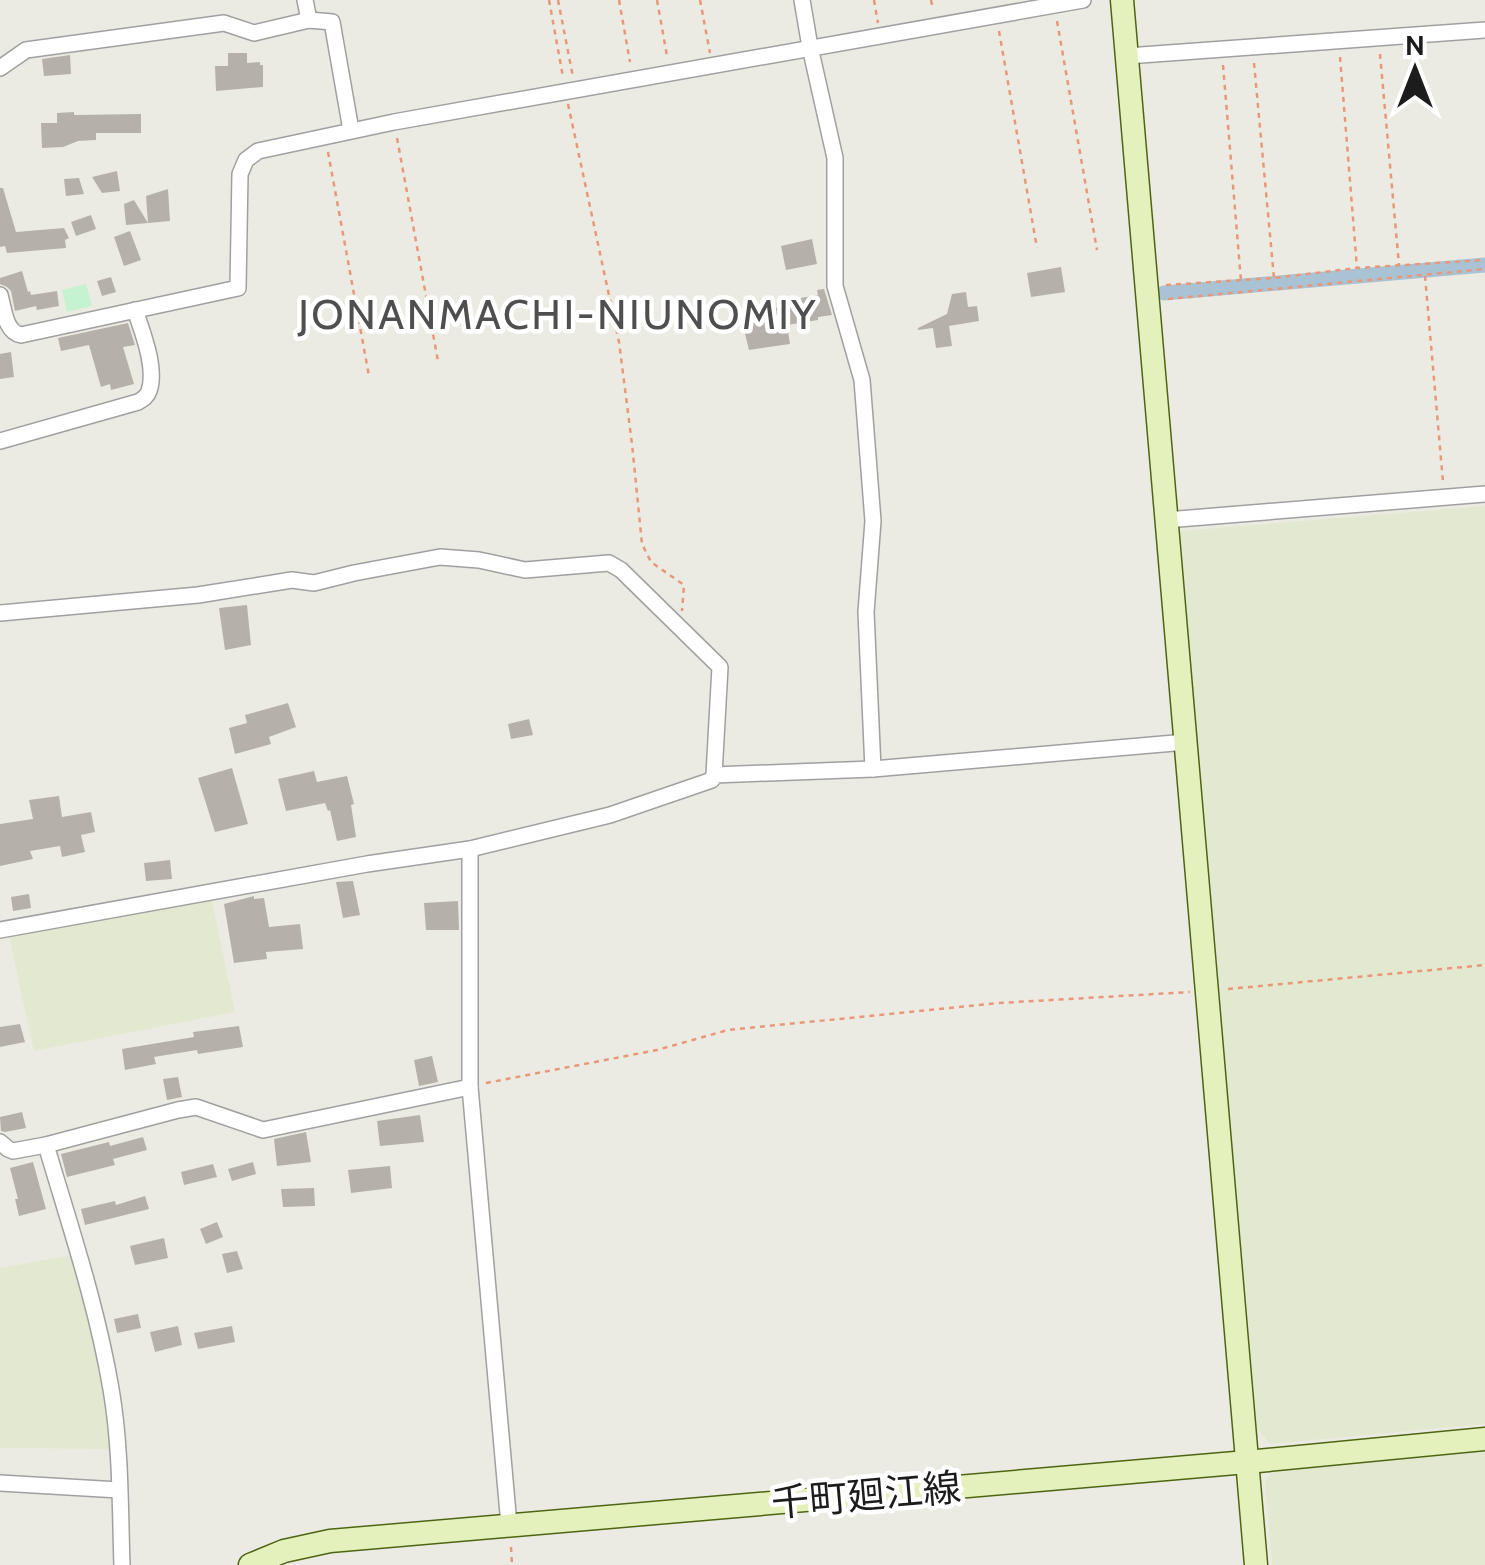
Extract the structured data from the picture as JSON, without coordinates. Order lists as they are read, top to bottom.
{
  "streets": {
    "street": ["千町廻江線"]
  },
  "districts": ["JONANMACHI-NIUNOMIY"],
  "north": "top"
}
